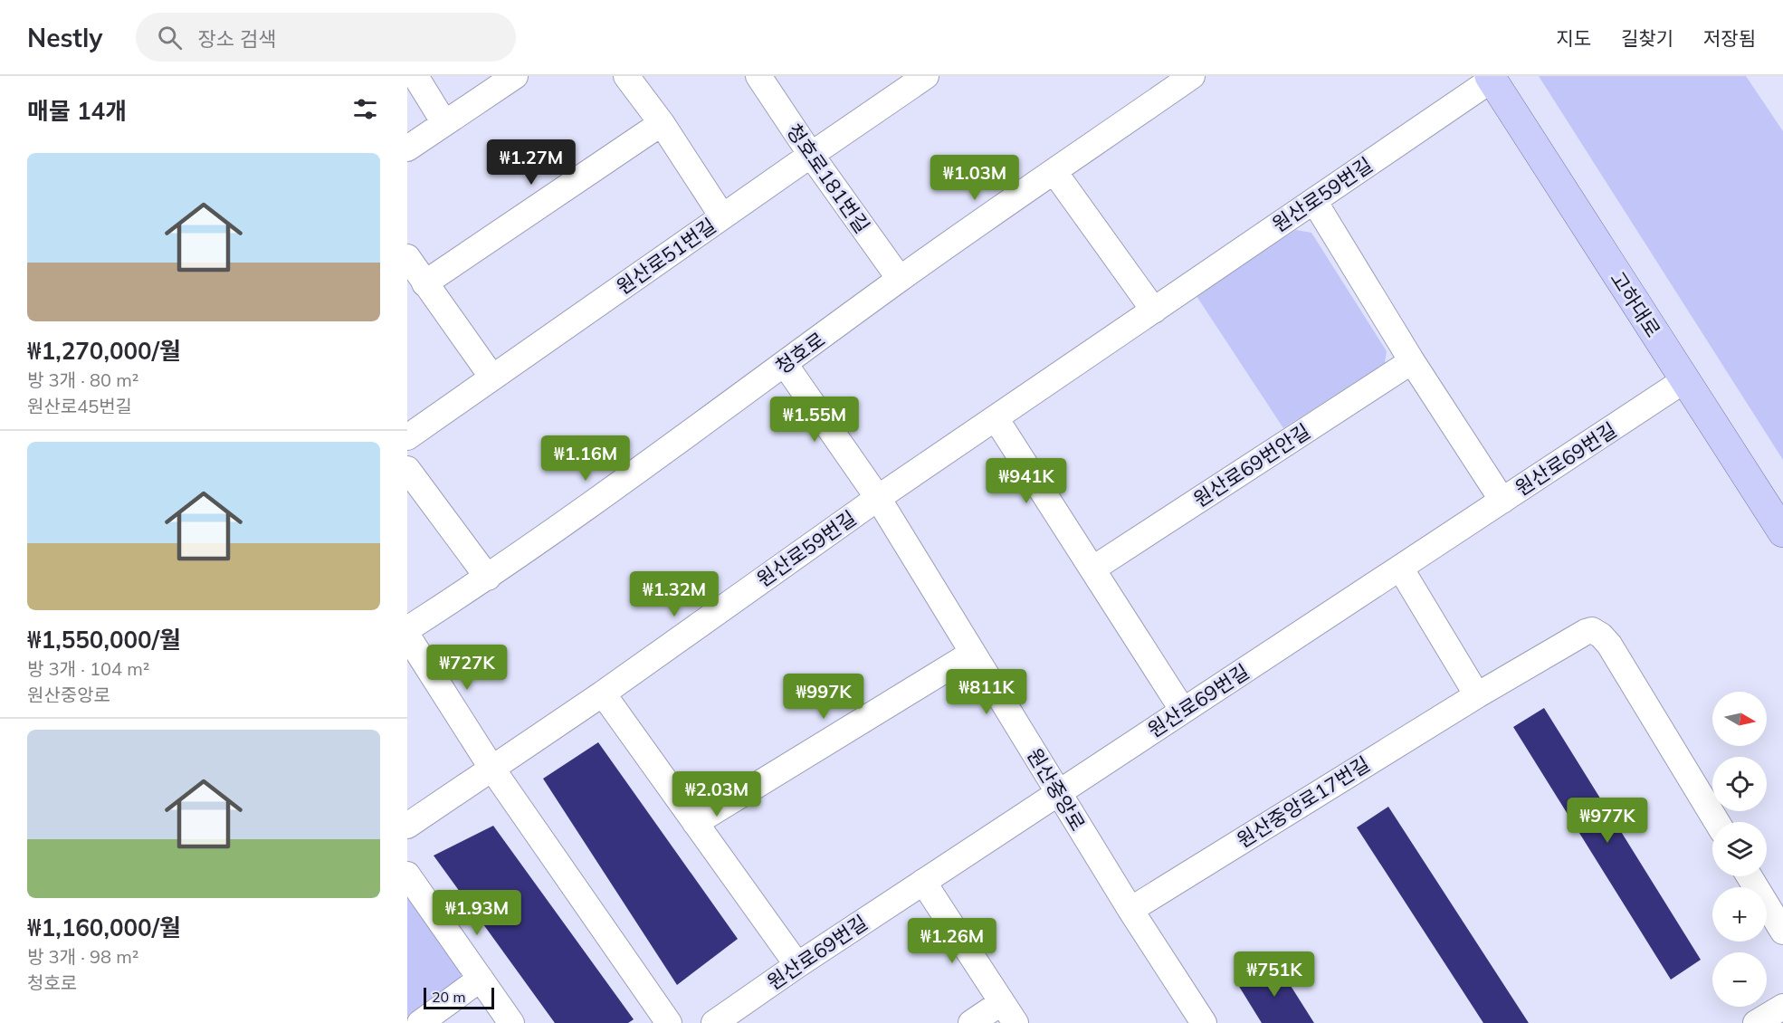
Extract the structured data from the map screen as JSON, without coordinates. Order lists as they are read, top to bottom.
{
  "streets": {
    "main road": ["고하대로"],
    "street": [
      "청호로181번길",
      "원산로59번길",
      "원산로51번길",
      "청호로",
      "원산로69번길",
      "원산로69번안길",
      "원산중앙로",
      "원산중앙로17번길"
    ]
  },
  "crossings": [
    ["청호로181번길", "원산로51번길"],
    ["청호로181번길", "청호로"],
    ["원산로59번길", "고하대로"],
    ["원산로59번길", "원산중앙로"],
    ["고하대로", "원산로69번길"],
    ["청호로", "원산중앙로"],
    ["원산로69번길", "원산중앙로"],
    ["원산중앙로", "원산중앙로17번길"]
  ],
  "scale_bar": "20 m",
  "north": "right",
  "page": {
    "header": "Nestly",
    "search": "장소 검색",
    "nav": ["지도", "길찾기", "저장됨"],
    "heading": "매물 14개",
    "price": [
      "₩1.27M",
      "₩1.03M",
      "₩1.55M",
      "₩1.16M",
      "₩941K",
      "₩1.32M",
      "₩727K",
      "₩811K",
      "₩997K",
      "₩2.03M",
      "₩977K",
      "₩1.93M",
      "₩1.26M",
      "₩751K"
    ],
    "list": [
      {
        "name": "₩1,270,000/월",
        "note": "방 3개 · 80 m² · 원산로45번길"
      },
      {
        "name": "₩1,550,000/월",
        "note": "방 3개 · 104 m² · 원산중앙로"
      },
      {
        "name": "₩1,160,000/월",
        "note": "방 3개 · 98 m² · 청호로"
      }
    ],
    "map_buttons": ["+", "−"],
    "scale": "20 m"
  }
}
